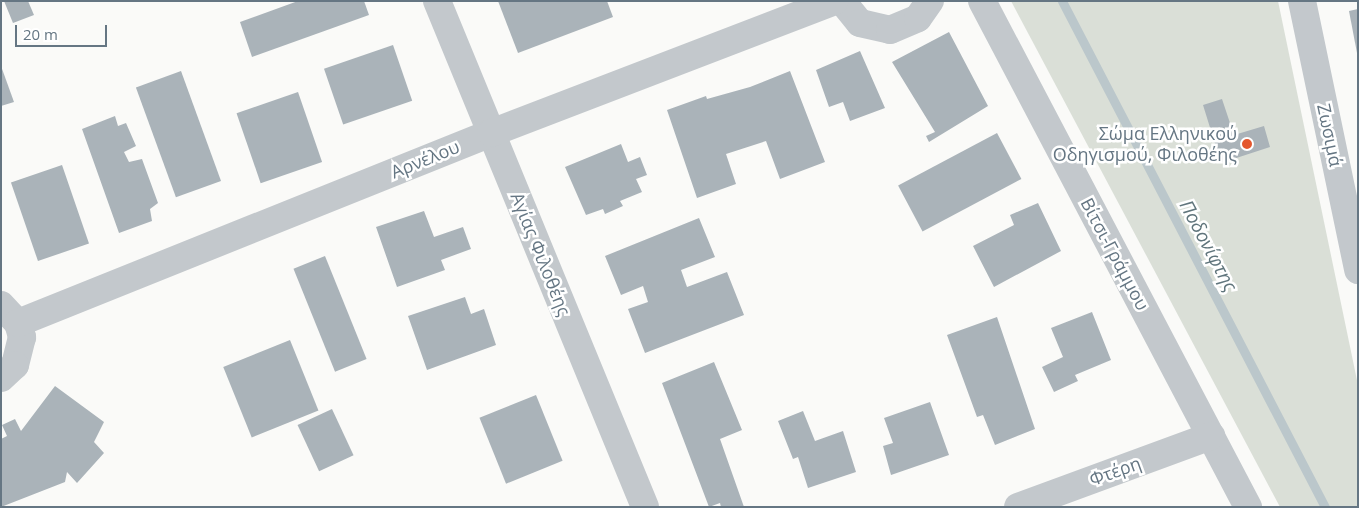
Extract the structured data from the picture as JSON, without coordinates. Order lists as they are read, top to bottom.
{
  "streets": {
    "street": [
      "Ζωσιμά",
      "Αρνέλου",
      "Αγίας Φιλοθέης",
      "Βίτσι-Γράμμου",
      "Φτέρη"
    ]
  },
  "crossings": [
    ["Αρνέλου", "Αγίας Φιλοθέης"],
    ["Βίτσι-Γράμμου", "Φτέρη"]
  ],
  "water": ["Ποδονίφτης"],
  "places": ["Σώμα Ελληνικού Οδηγισμού, Φιλοθέης"],
  "scale_bar": "20 m"
}
